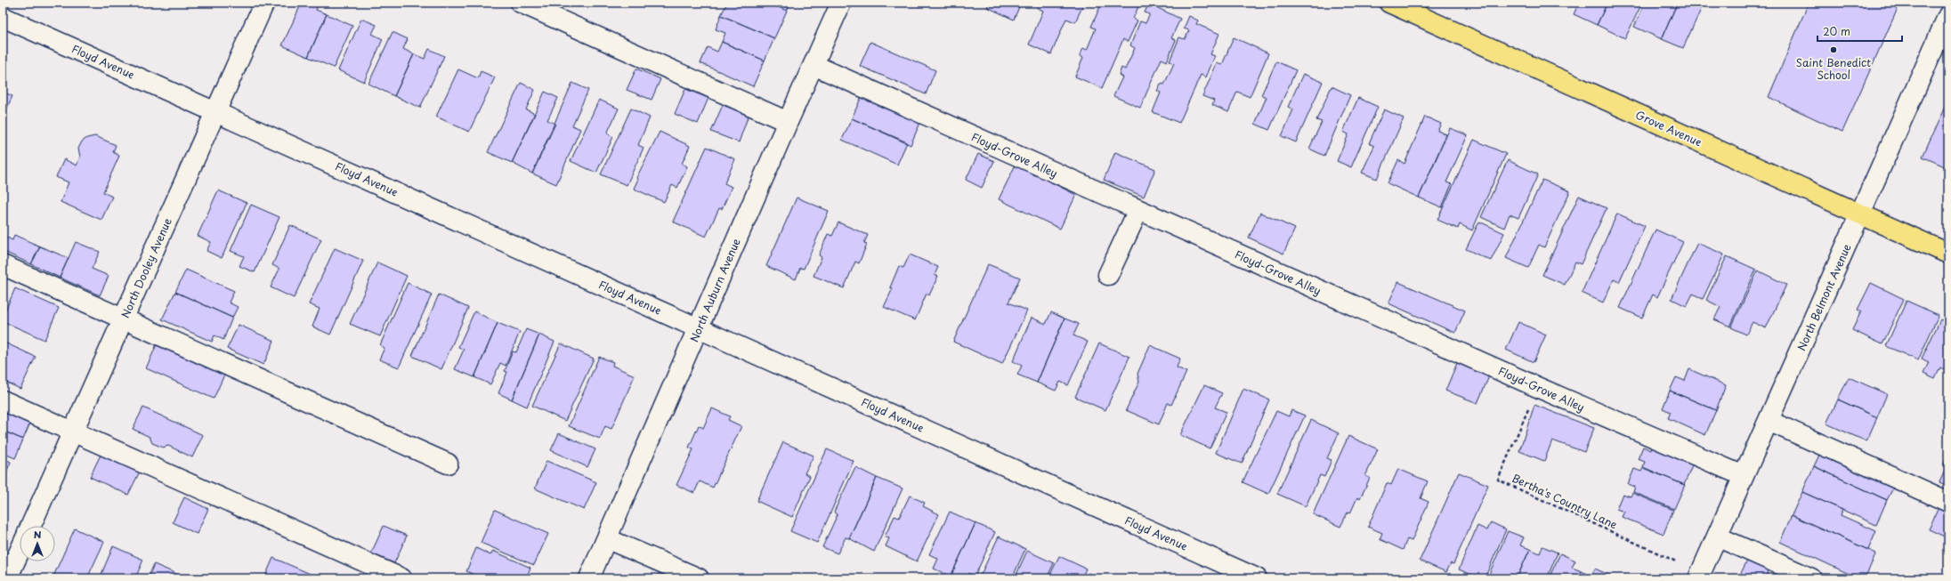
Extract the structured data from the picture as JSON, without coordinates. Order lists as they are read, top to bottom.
{
  "streets": {
    "main road": ["Grove Avenue"],
    "street": [
      "Floyd Avenue",
      "Floyd-Grove Alley",
      "North Dooley Avenue",
      "North Auburn Avenue",
      "North Belmont Avenue"
    ],
    "path": ["Bertha's Country Lane"]
  },
  "crossings": [
    ["Floyd Avenue", "North Dooley Avenue"],
    ["Floyd Avenue", "North Auburn Avenue"],
    ["Grove Avenue", "North Belmont Avenue"],
    ["Floyd-Grove Alley", "North Auburn Avenue"],
    ["Floyd-Grove Alley", "North Belmont Avenue"],
    ["Floyd-Grove Alley", "Bertha's Country Lane"]
  ],
  "places": ["Saint Benedict School"],
  "scale_bar": "20 m",
  "north": "top"
}
